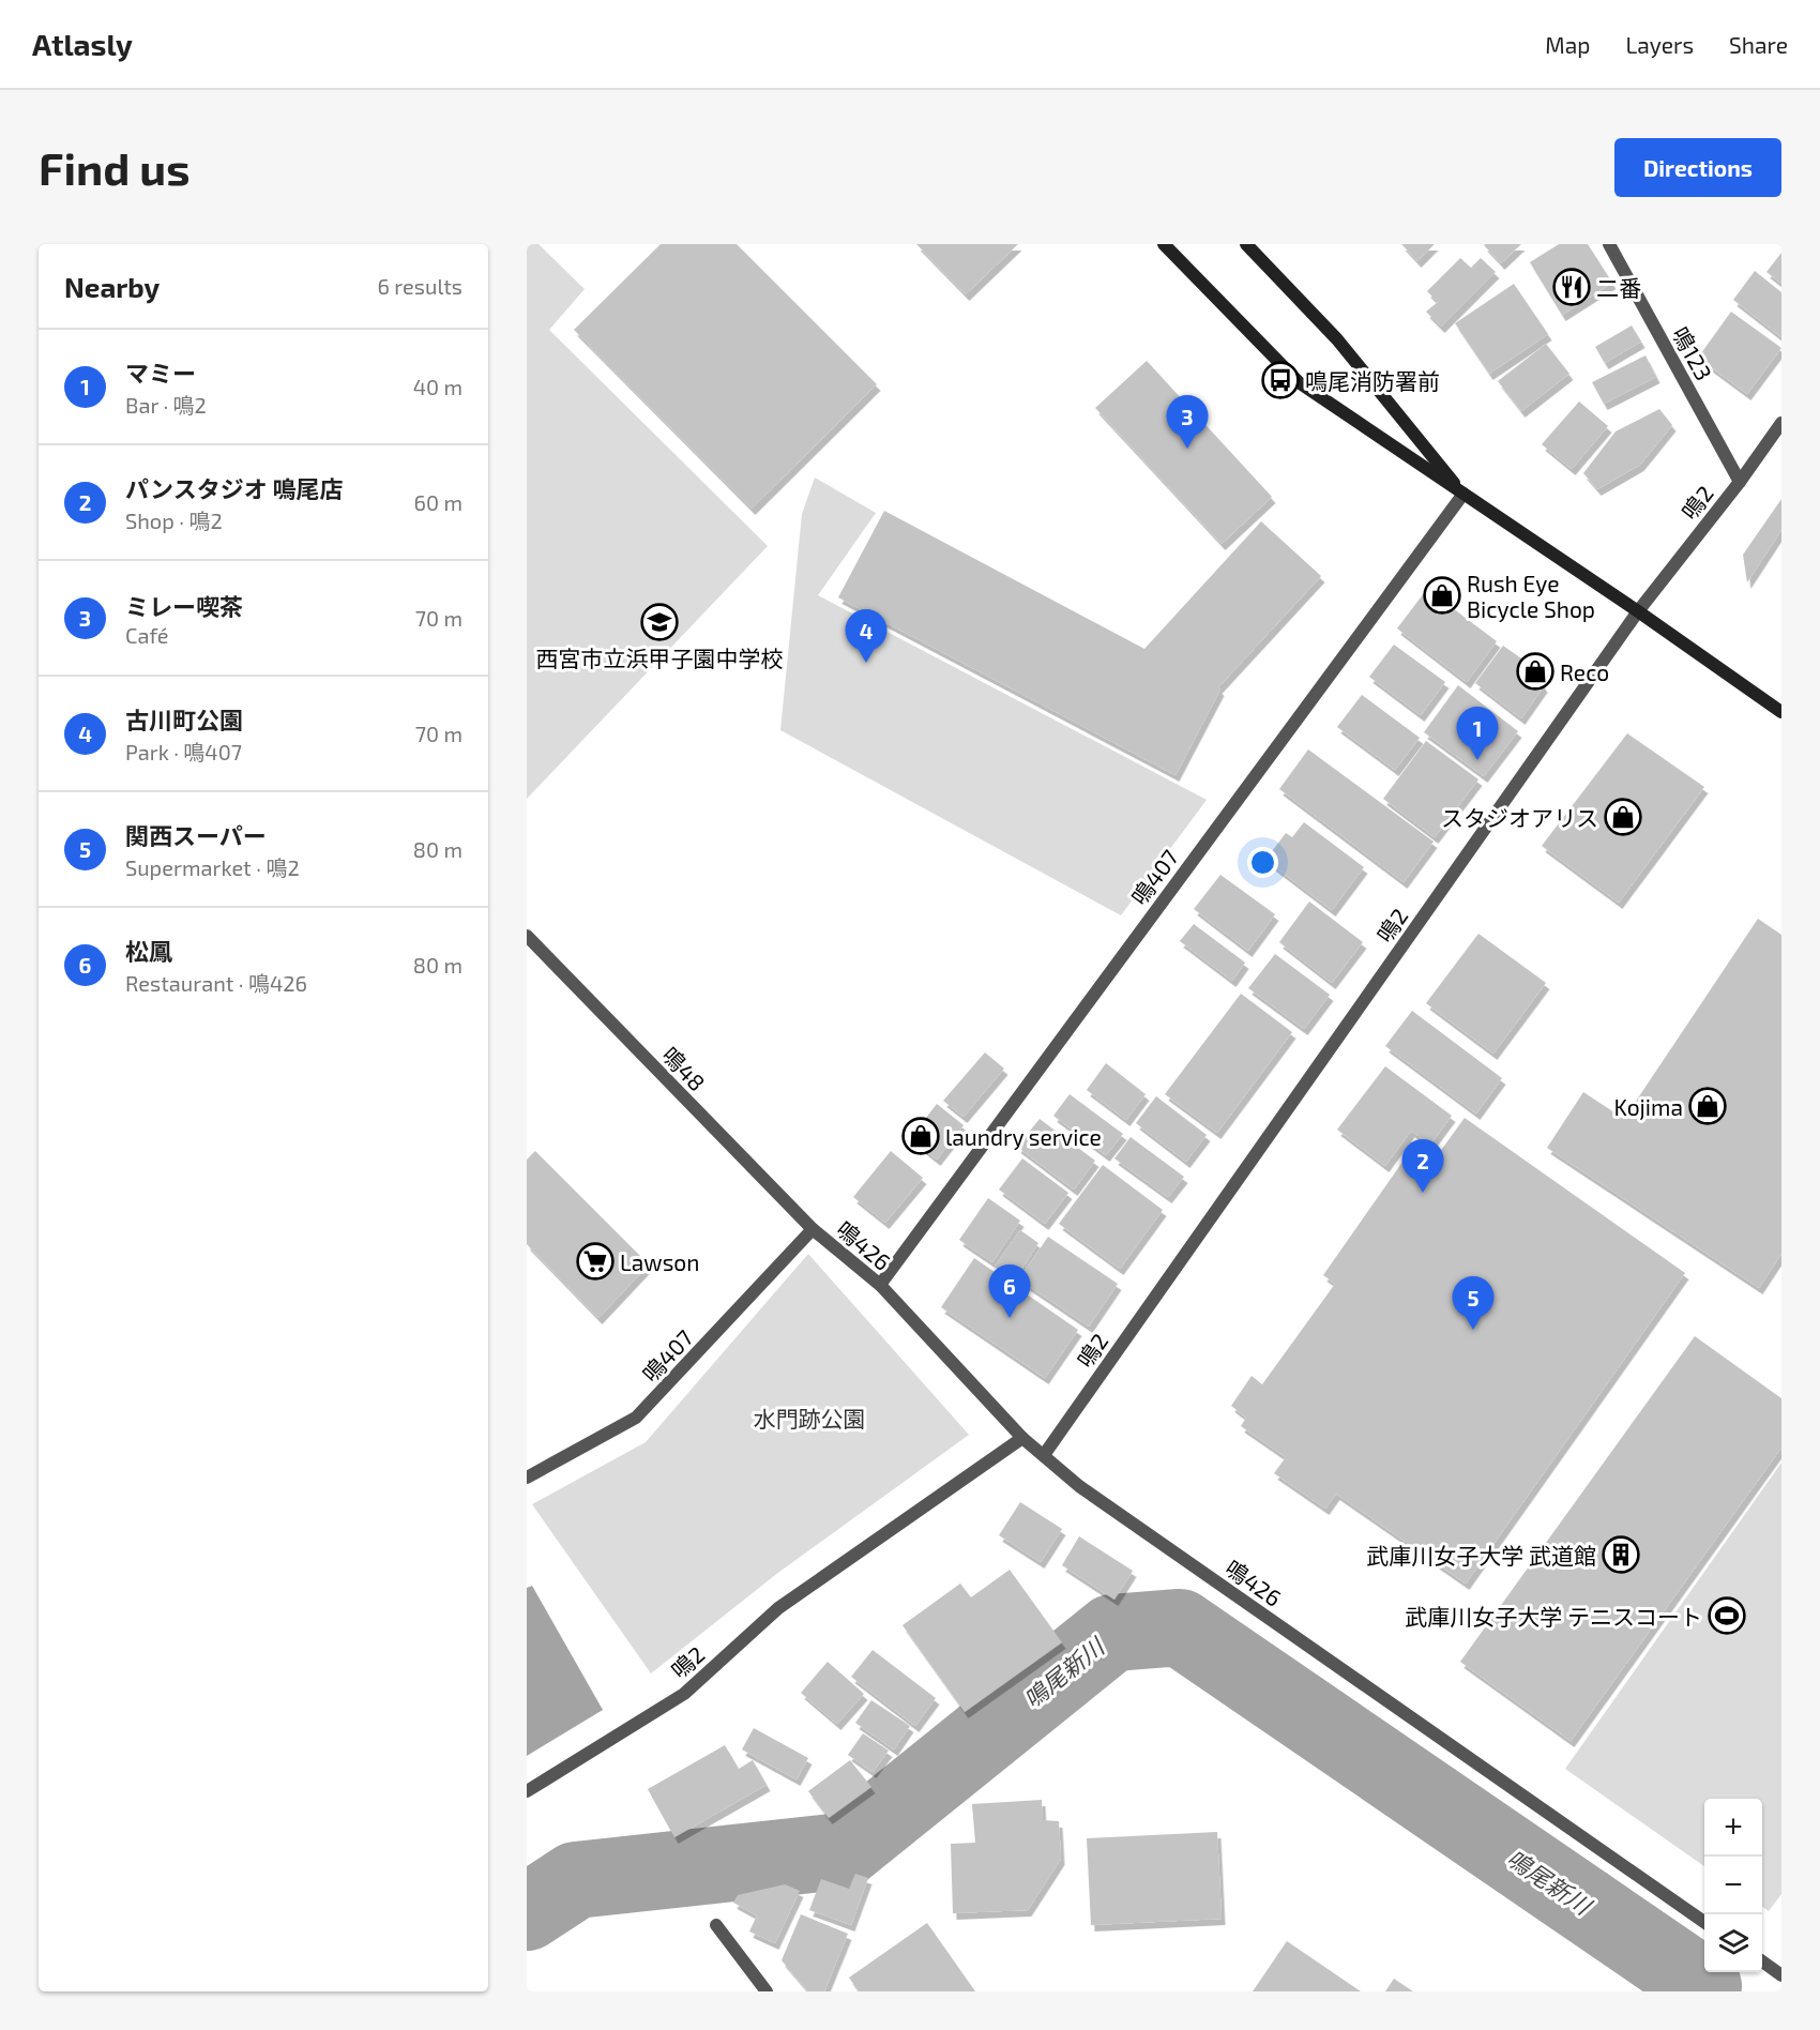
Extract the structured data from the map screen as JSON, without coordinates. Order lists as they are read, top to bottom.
{
  "streets": {
    "street": [
      "鳴123",
      "鳴2",
      "鳴407",
      "鳴48",
      "鳴426"
    ]
  },
  "crossings": [
    ["鳴123", "鳴2"],
    ["鳴2", "鳴426"],
    ["鳴407", "鳴48"],
    ["鳴407", "鳴426"],
    ["鳴48", "鳴426"]
  ],
  "water": ["鳴尾新川"],
  "parks": ["水門跡公園"],
  "places": {
    "restaurant": ["二番"],
    "bus stop": ["鳴尾消防署前"],
    "shop": [
      "Rush Eye Bicycle Shop",
      "Reco",
      "スタジオアリス",
      "Kojima",
      "laundry service"
    ],
    "school or university": ["西宮市立浜甲子園中学校"],
    "supermarket": ["Lawson"],
    "building": ["武庫川女子大学 武道館"],
    "sports": ["武庫川女子大学 テニスコート"]
  },
  "page": {
    "header": "Atlasly",
    "nav": ["Map", "Layers", "Share"],
    "buttons": "Directions",
    "title": "Find us",
    "heading": ["Nearby", "6 results"],
    "list": [
      {
        "mark": "1",
        "name": "マミー",
        "note": "Bar · 鳴2",
        "value": "40 m"
      },
      {
        "mark": "2",
        "name": "パンスタジオ 鳴尾店",
        "note": "Shop · 鳴2",
        "value": "60 m"
      },
      {
        "mark": "3",
        "name": "ミレー喫茶",
        "note": "Café",
        "value": "70 m"
      },
      {
        "mark": "4",
        "name": "古川町公園",
        "note": "Park · 鳴407",
        "value": "70 m"
      },
      {
        "mark": "5",
        "name": "関西スーパー",
        "note": "Supermarket · 鳴2",
        "value": "80 m"
      },
      {
        "mark": "6",
        "name": "松鳳",
        "note": "Restaurant · 鳴426",
        "value": "80 m"
      }
    ],
    "pins": [
      "3",
      "4",
      "1",
      "2",
      "6",
      "5"
    ],
    "map_buttons": ["+", "−"]
  }
}
